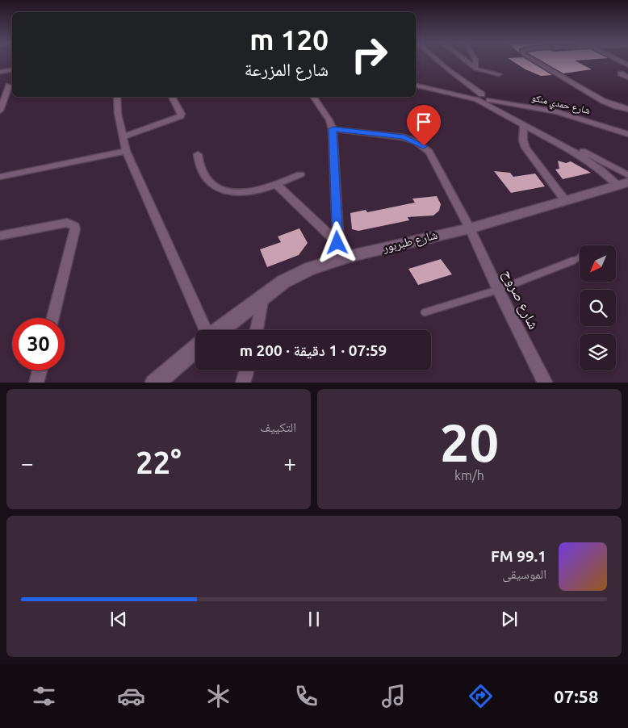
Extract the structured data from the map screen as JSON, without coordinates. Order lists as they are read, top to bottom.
{
  "streets": {
    "street": ["شارع حمدي منكو", "شارع طبربور", "شارع صروح"]
  },
  "crossings": [
    ["شارع طبربور", "شارع صروح"]
  ],
  "north": "bottom left",
  "page": {
    "turn": ["120 m", "شارع المزرعة"],
    "limit": "30",
    "trip": "07:59 · 1 دقيقة · 200 m",
    "tile": [
      ["20", "km/h"],
      "التكييف"
    ],
    "heat": ["−", "22°", "+"],
    "song": ["99.1 FM", "الموسيقى"],
    "tabs": "07:58"
  }
}
